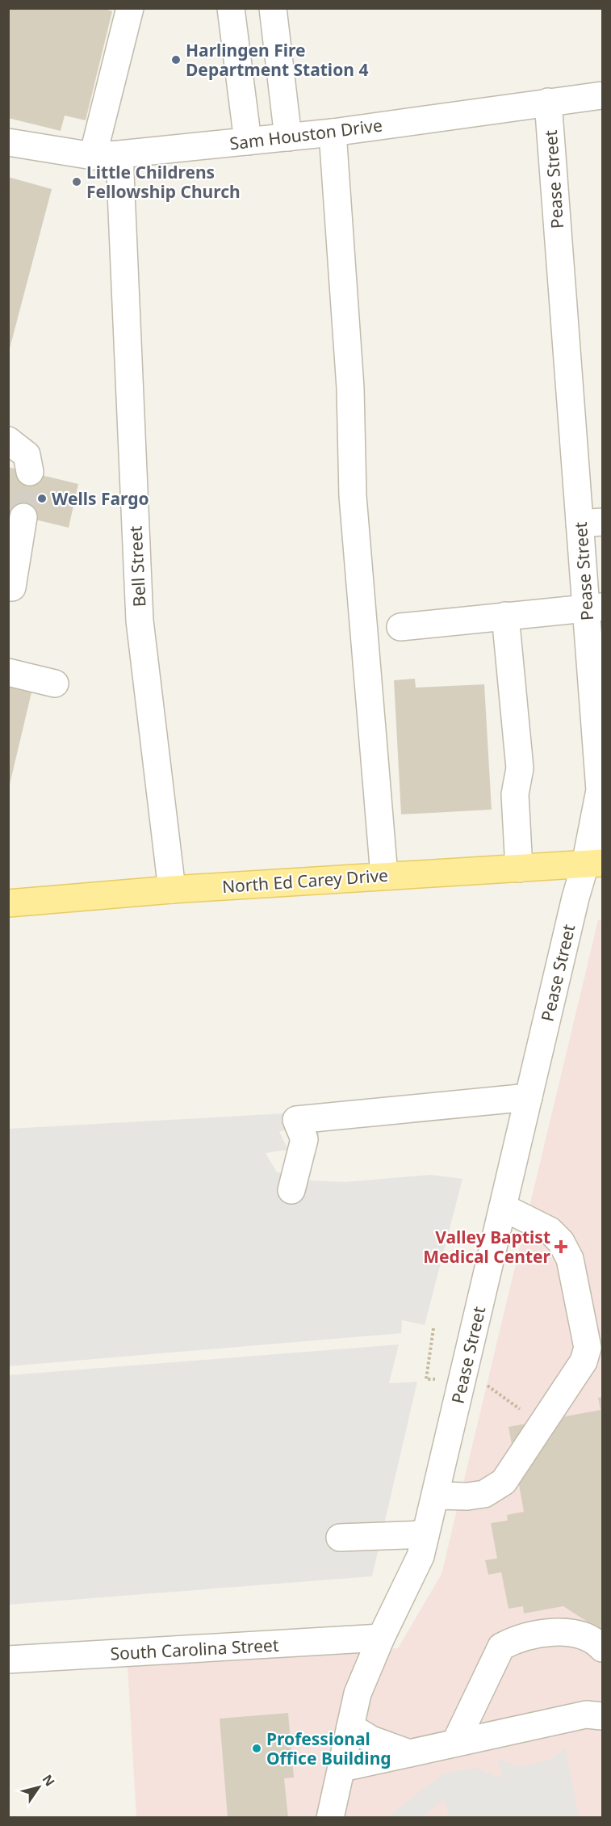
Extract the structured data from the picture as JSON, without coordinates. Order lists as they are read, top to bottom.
{
  "streets": {
    "main road": ["North Ed Carey Drive"],
    "street": [
      "Sam Houston Drive",
      "Pease Street",
      "Bell Street",
      "South Carolina Street"
    ]
  },
  "crossings": [
    ["Sam Houston Drive", "Pease Street"],
    ["Sam Houston Drive", "Bell Street"],
    ["Pease Street", "North Ed Carey Drive"],
    ["Pease Street", "South Carolina Street"],
    ["Bell Street", "North Ed Carey Drive"]
  ],
  "places": {
    "other": [
      "Harlingen Fire Department Station 4",
      "Little Childrens Fellowship Church",
      "Wells Fargo",
      "Professional Office Building"
    ],
    "health": ["Valley Baptist Medical Center"]
  },
  "north": "top right"
}
